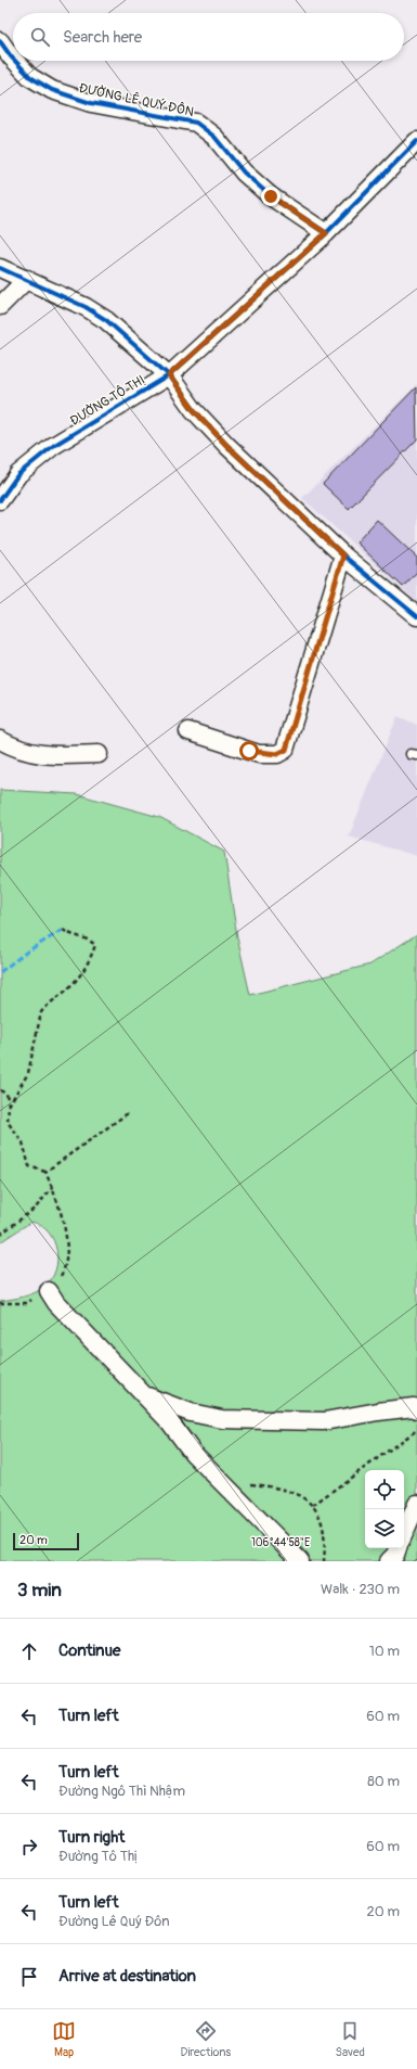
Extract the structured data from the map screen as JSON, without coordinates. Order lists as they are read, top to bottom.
{
  "streets": {
    "street": ["ĐƯỜNG LÊ QUÝ ĐÔN", "ĐƯỜNG TÔ THỊ"]
  },
  "crossings": [
    ["ĐƯỜNG LÊ QUÝ ĐÔN", "ĐƯỜNG TÔ THỊ"]
  ],
  "scale_bar": "20 m",
  "page": {
    "search": "Search here",
    "scale": "20 m",
    "heading": ["3 min", "Walk · 230 m"],
    "list": [
      ["Continue", "10 m"],
      ["Turn left", "60 m"],
      ["Turn left", "Đường Ngô Thì Nhậm", "80 m"],
      ["Turn right", "Đường Tô Thị", "60 m"],
      ["Turn left", "Đường Lê Quý Đôn", "20 m"],
      "Arrive at destination"
    ],
    "nav": ["Map", "Directions", "Saved"]
  },
  "coordinates": ["106°44'58\"E"]
}
